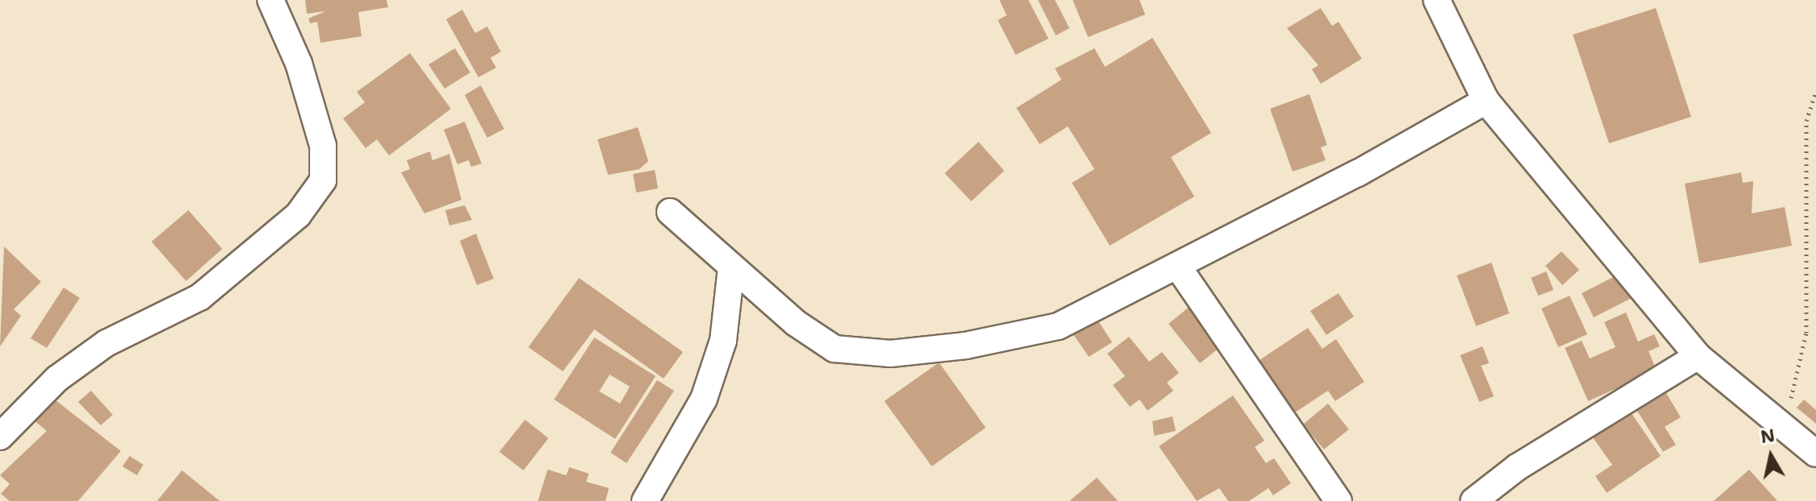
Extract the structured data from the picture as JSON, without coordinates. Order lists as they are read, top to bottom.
{
  "north": "top"
}
